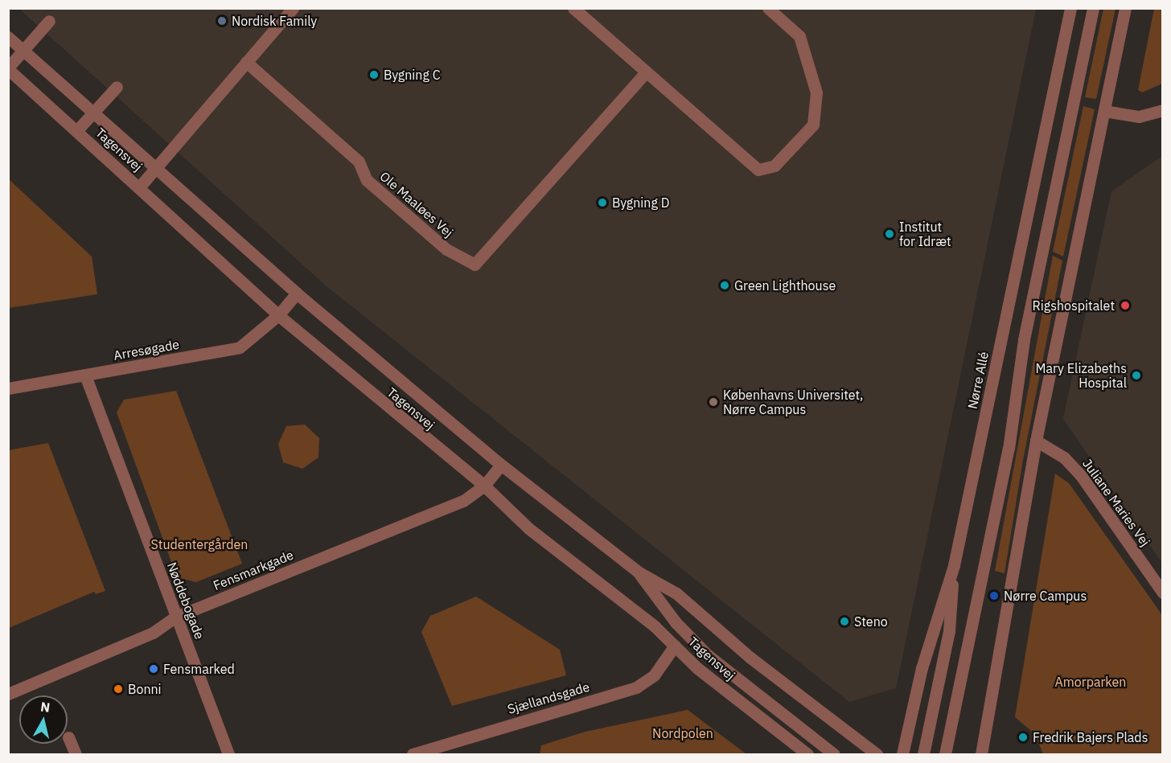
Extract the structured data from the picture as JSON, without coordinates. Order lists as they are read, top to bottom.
{
  "streets": {
    "street": [
      "Tagensvej",
      "Ole Maaløes Vej",
      "Arresøgade",
      "Nørre Allé",
      "Juliane Maries Vej",
      "Fensmarkgade",
      "Nøddebogade",
      "Sjællandsgade"
    ]
  },
  "crossings": [
    ["Tagensvej", "Arresøgade"],
    ["Tagensvej", "Fensmarkgade"],
    ["Tagensvej", "Sjællandsgade"],
    ["Arresøgade", "Nøddebogade"],
    ["Fensmarkgade", "Nøddebogade"]
  ],
  "parks": ["Studentergården", "Amorparken", "Nordpolen"],
  "places": [
    "Nordisk Family",
    "Bygning C",
    "Bygning D",
    "Institut for Idræt",
    "Green Lighthouse",
    "Rigshospitalet",
    "Mary Elizabeths Hospital",
    "Københavns Universitet, Nørre Campus",
    "Nørre Campus",
    "Steno",
    "Fensmarked",
    "Bonni",
    "Fredrik Bajers Plads"
  ],
  "north": "top"
}
